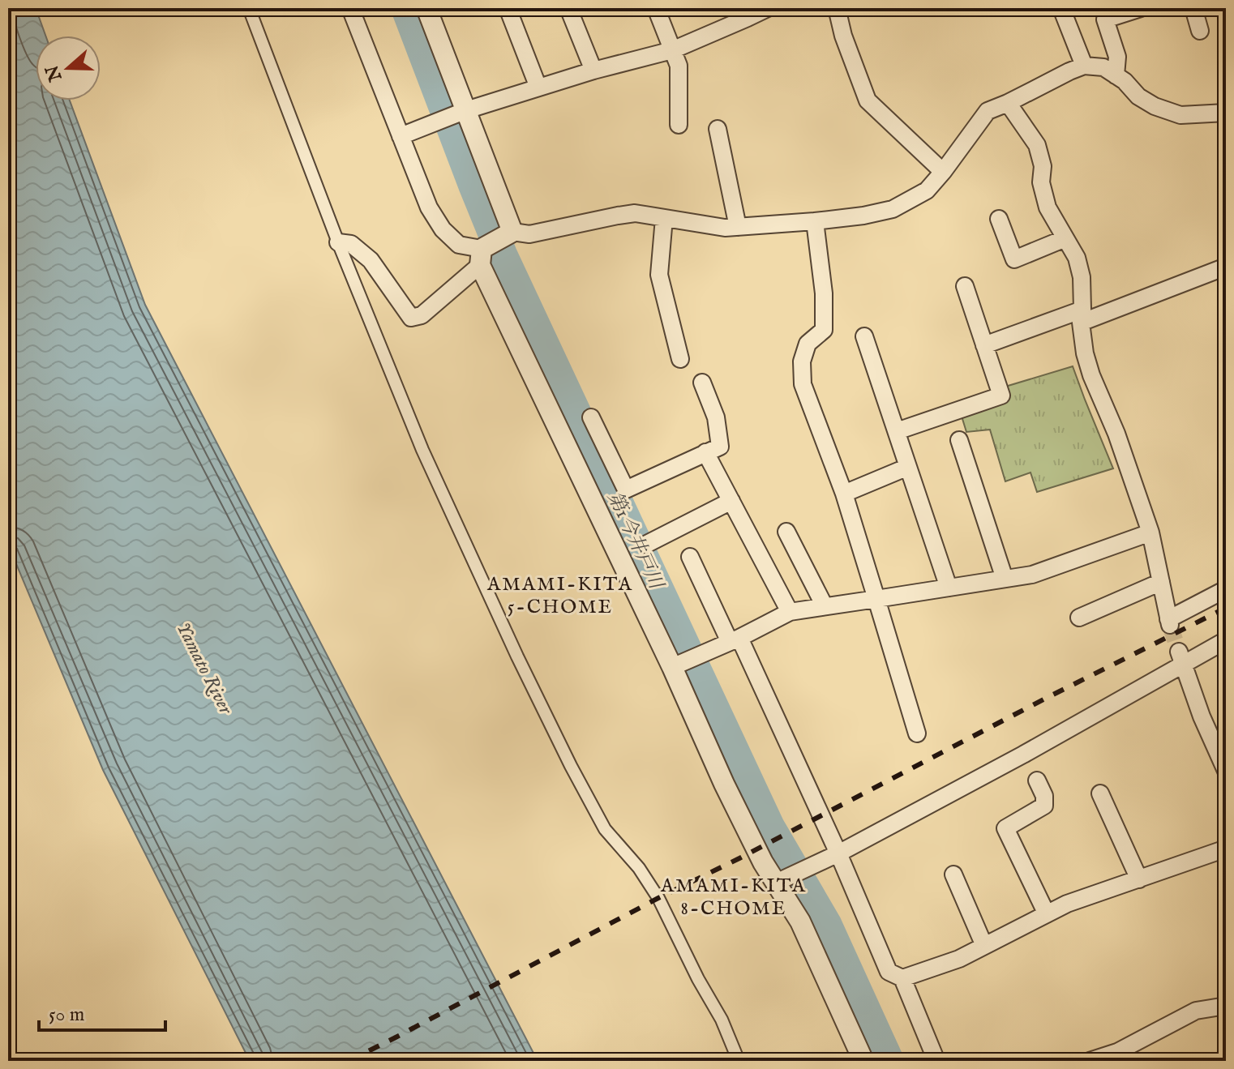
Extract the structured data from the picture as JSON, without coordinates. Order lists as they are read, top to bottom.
{
  "districts": ["AMAMI-KITA 5-CHOME", "AMAMI-KITA 8-CHOME"],
  "water": ["第1今井戸川", "Yamato River"],
  "scale_bar": "50 m",
  "north": "left"
}
